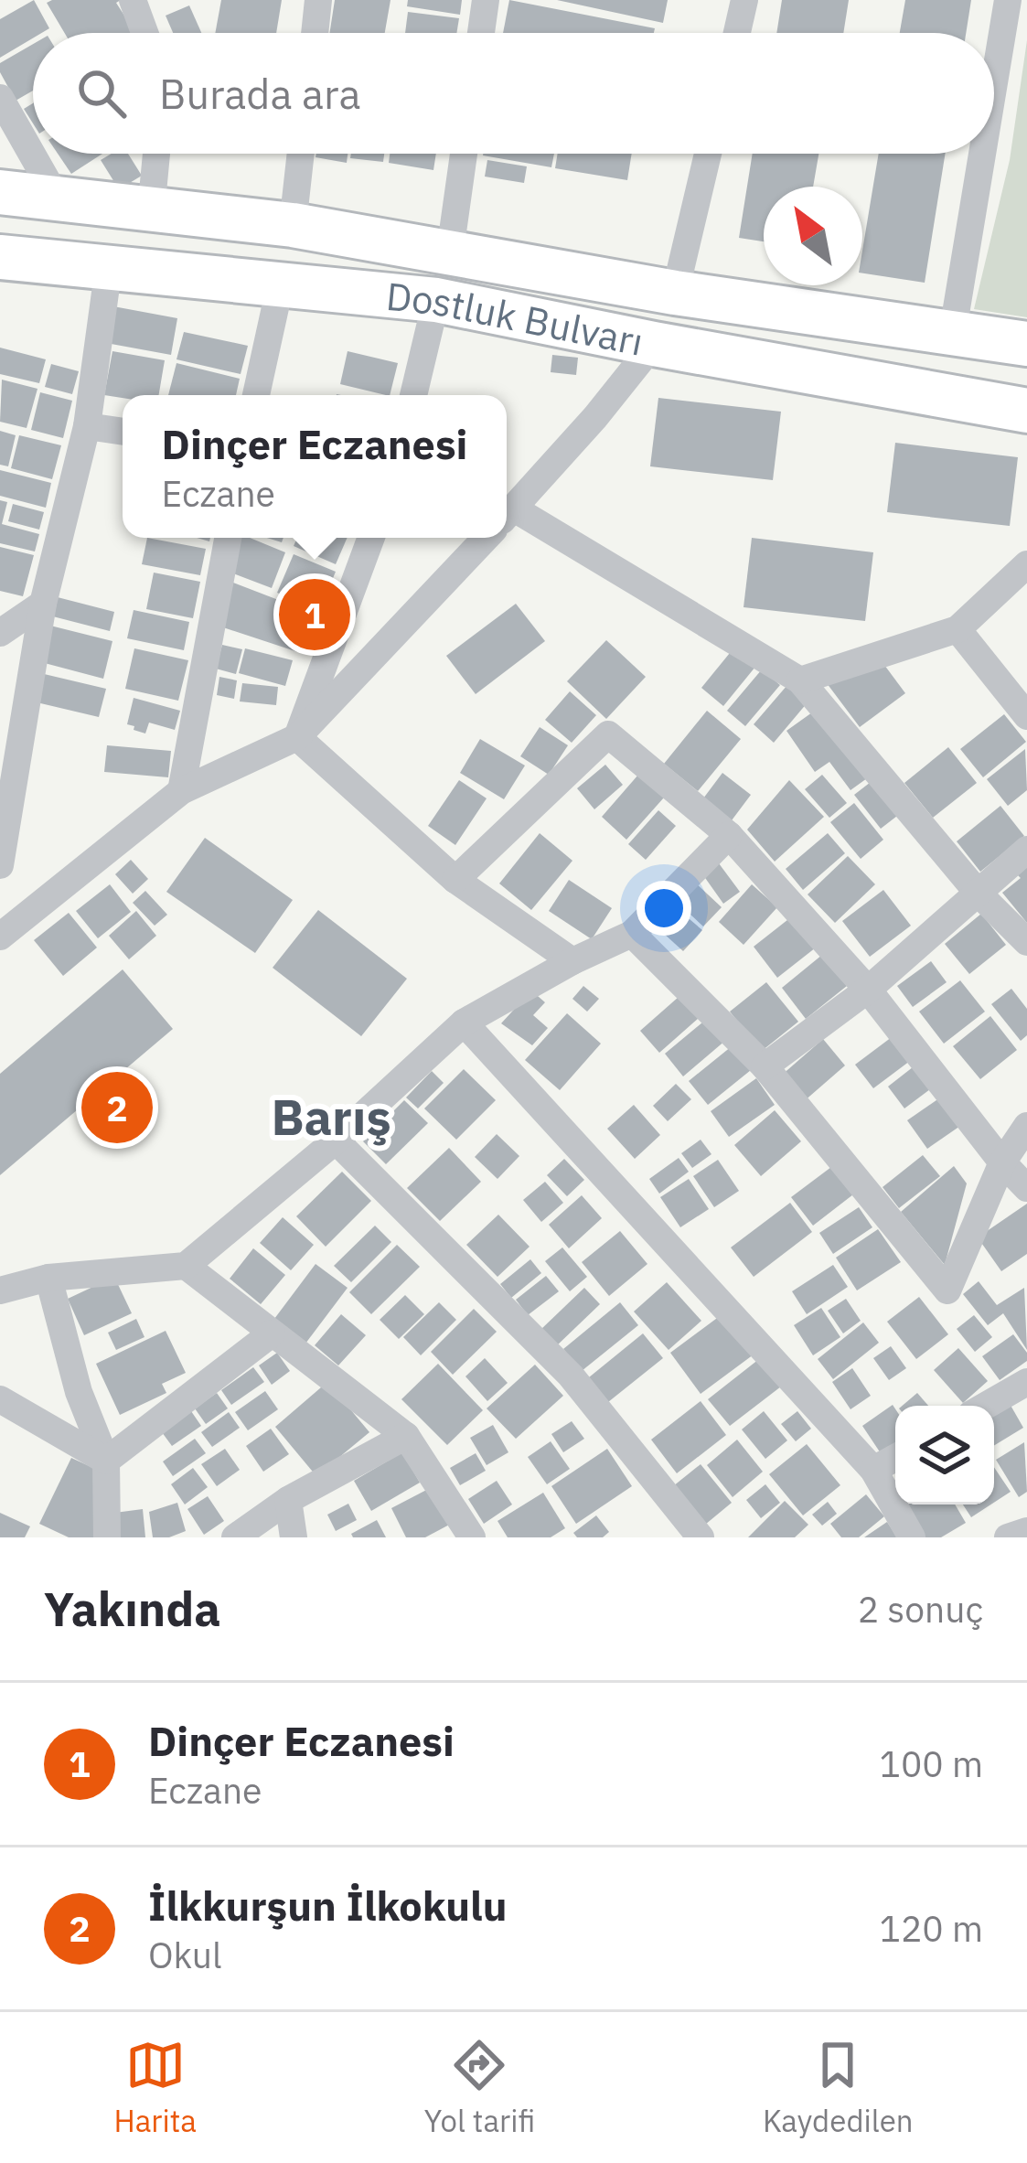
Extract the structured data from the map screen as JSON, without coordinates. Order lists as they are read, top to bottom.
{
  "streets": {
    "main road": ["Dostluk Bulvarı"]
  },
  "districts": ["Barış"],
  "north": "top left",
  "page": {
    "search": "Burada ara",
    "popup": ["Dinçer Eczanesi", "Eczane"],
    "pins": ["1", "2"],
    "heading": ["Yakında", "2 sonuç"],
    "list": [
      {
        "mark": "1",
        "name": "Dinçer Eczanesi",
        "note": "Eczane",
        "value": "100 m"
      },
      {
        "mark": "2",
        "name": "İlkkurşun İlkokulu",
        "note": "Okul",
        "value": "120 m"
      }
    ],
    "nav": ["Harita", "Yol tarifi", "Kaydedilen"]
  }
}
